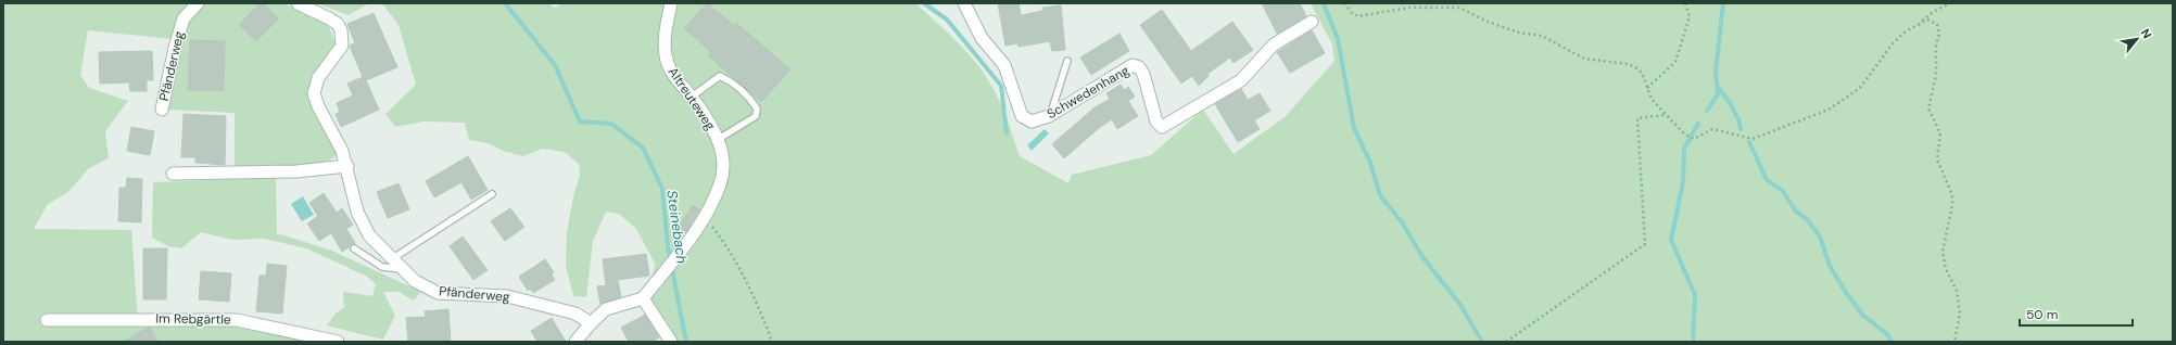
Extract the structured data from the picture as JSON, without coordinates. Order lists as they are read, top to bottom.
{
  "streets": {
    "street": [
      "Pfänderweg",
      "Schwedenhang",
      "Altreuteweg",
      "Im Rebgärtle"
    ]
  },
  "water": ["Steinebach"],
  "scale_bar": "50 m",
  "north": "top right"
}
